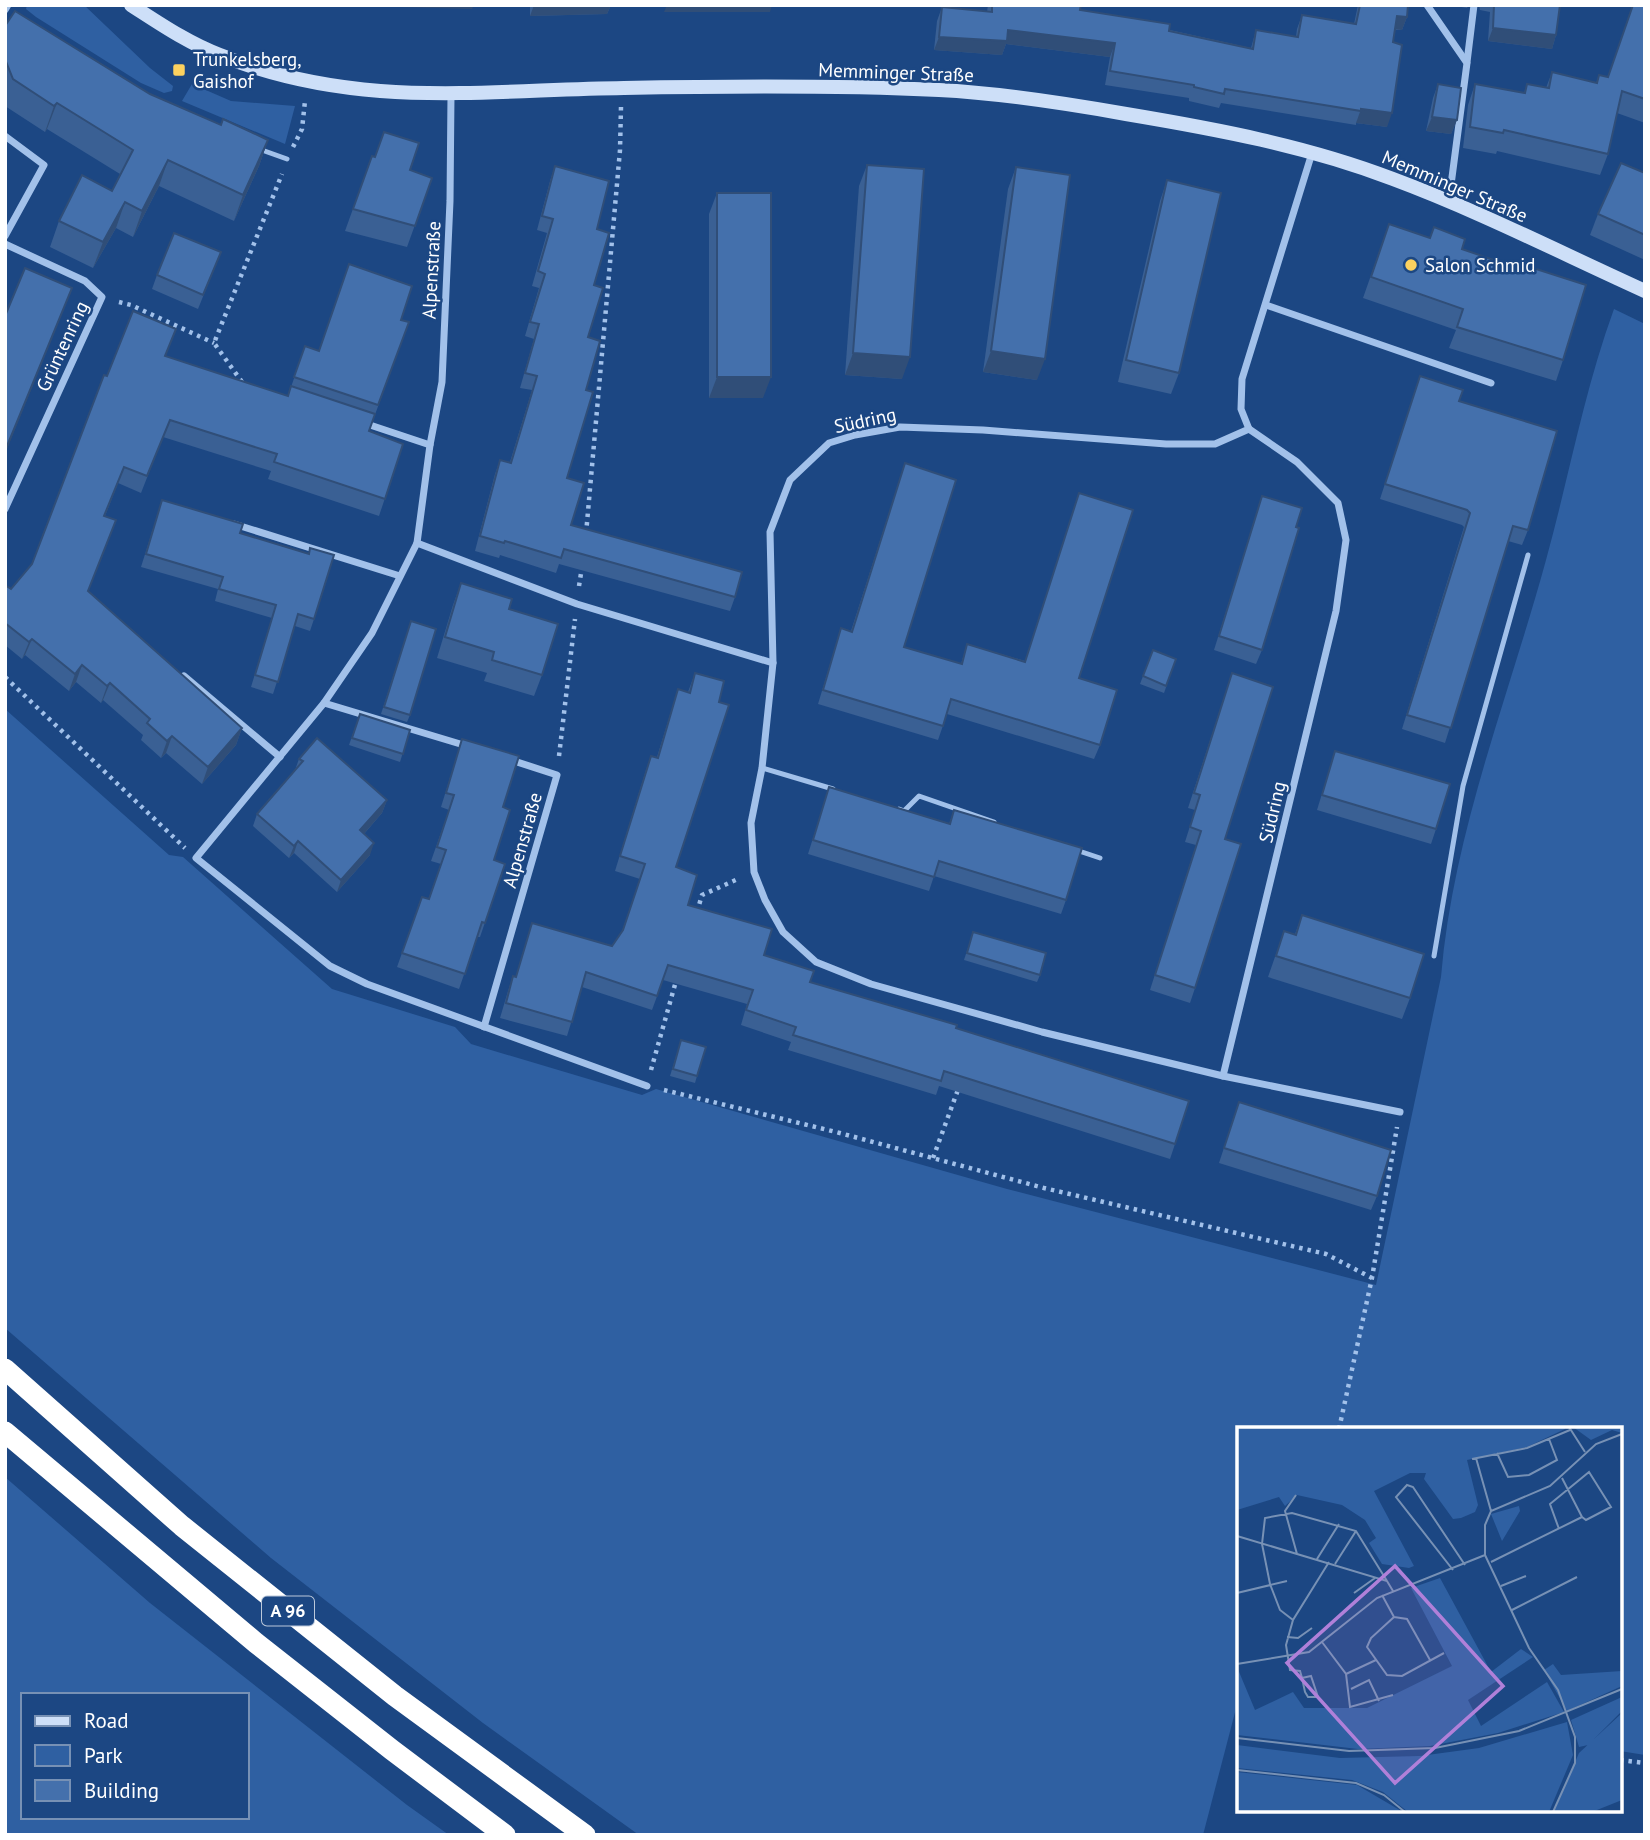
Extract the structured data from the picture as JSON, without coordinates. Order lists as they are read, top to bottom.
{
  "streets": {
    "highway": ["A 96"],
    "street": [
      "Memminger Straße",
      "Alpenstraße",
      "Grüntenring",
      "Südring"
    ]
  },
  "crossings": [
    ["Memminger Straße", "Alpenstraße"]
  ],
  "places": {
    "transit": ["Trunkelsberg, Gaishof"],
    "other": ["Salon Schmid"]
  },
  "legend": ["Road", "Park", "Building"]
}
